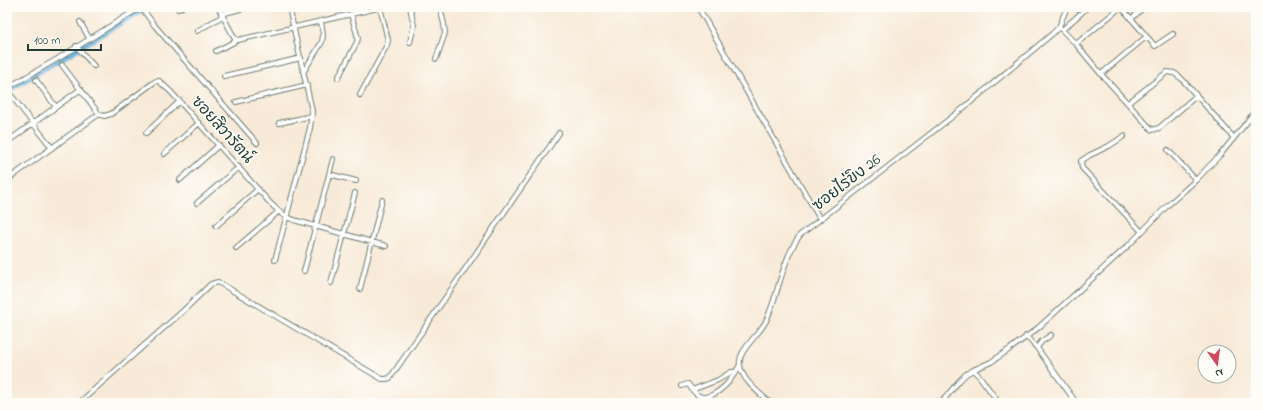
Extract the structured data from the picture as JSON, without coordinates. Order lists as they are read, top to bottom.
{
  "streets": {
    "street": ["ซอยสิวารัตน์", "ซอยไร่ขิง 26"]
  },
  "scale_bar": "100 m",
  "north": "bottom"
}
